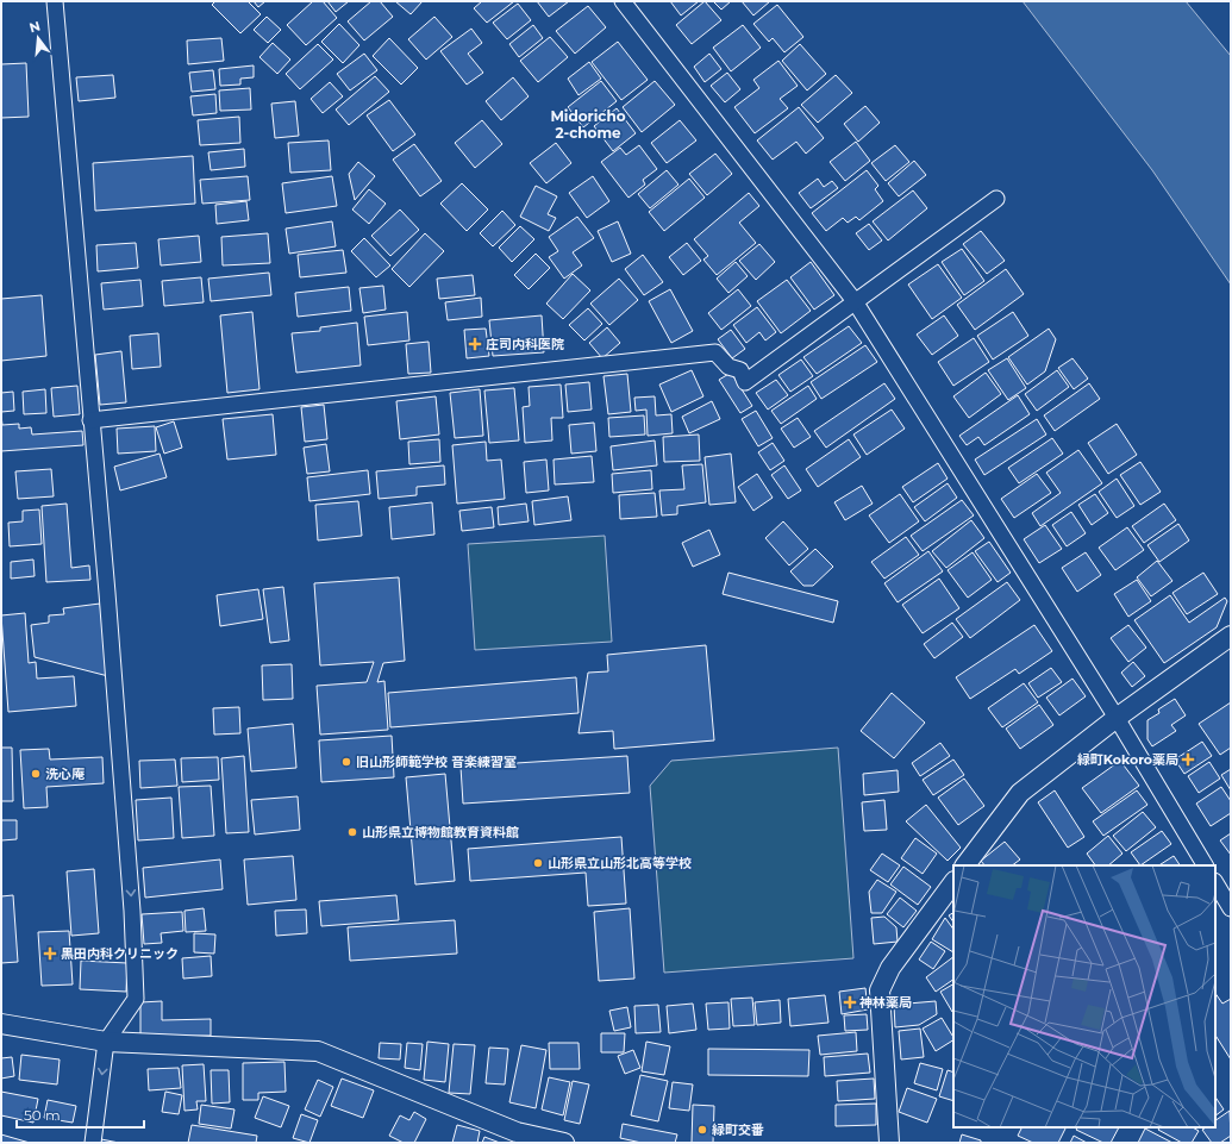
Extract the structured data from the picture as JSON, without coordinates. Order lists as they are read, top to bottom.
{
  "districts": ["Midoricho 2-chome"],
  "places": {
    "health": [
      "庄司内科医院",
      "緑町Kokoro薬局",
      "黒田内科クリニック",
      "神林薬局"
    ],
    "other": [
      "旧山形師範学校 音楽練習室",
      "洗心庵",
      "山形県立博物館教育資料館",
      "山形県立山形北高等学校",
      "緑町交番"
    ]
  },
  "scale_bar": "50 m",
  "north": "top"
}
